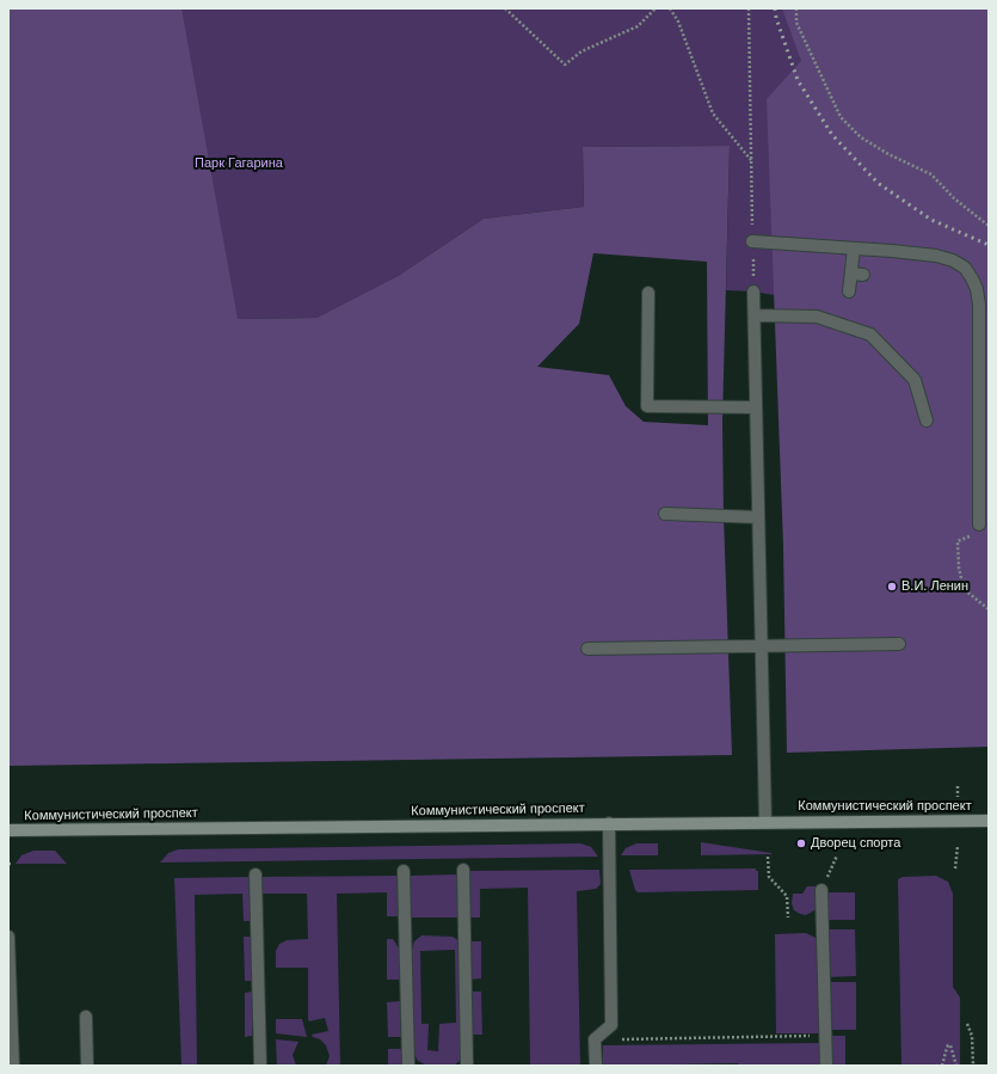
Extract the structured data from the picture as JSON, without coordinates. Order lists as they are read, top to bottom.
{
  "streets": {
    "main road": ["Коммунистический проспект"]
  },
  "parks": ["Парк Гагарина"],
  "places": ["В.И. Ленин", "Дворец спорта"]
}
